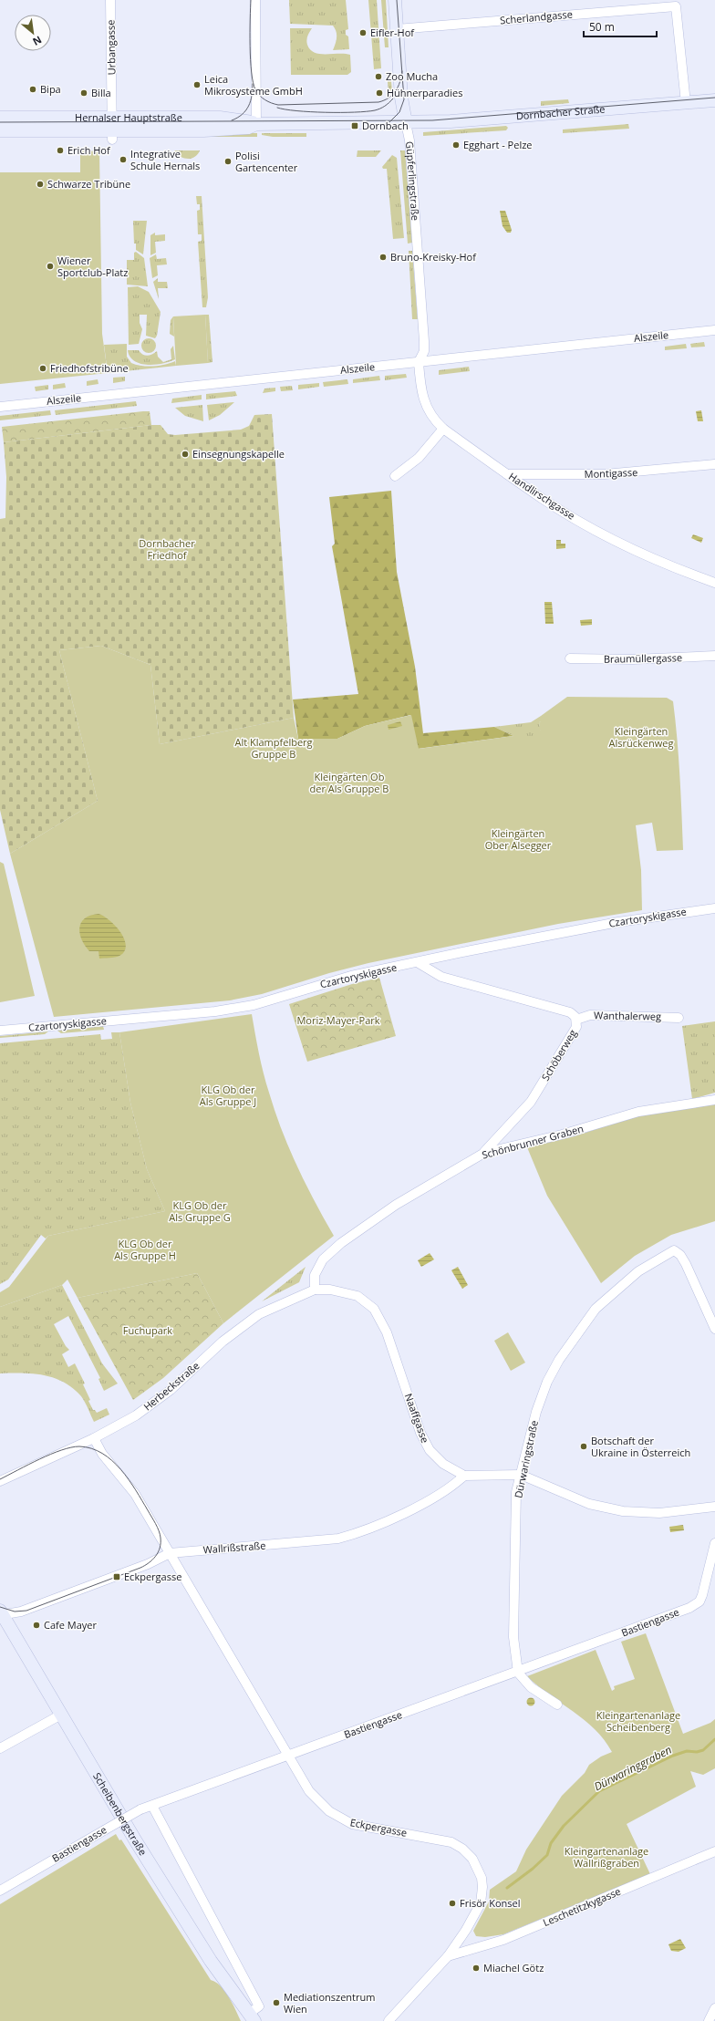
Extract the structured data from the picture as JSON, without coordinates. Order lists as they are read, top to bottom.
{
  "streets": {
    "main road": [
      "Dornbacher Straße",
      "Hernalser Hauptstraße",
      "Güpferlingstraße",
      "Scheibenbergstraße"
    ],
    "street": [
      "Scherlandgasse",
      "Urbangasse",
      "Alszeile",
      "Montigasse",
      "Handlirschgasse",
      "Braumüllergasse",
      "Czartoryskigasse",
      "Wanthalerweg",
      "Schöberweg",
      "Schönbrunner Graben",
      "Herbeckstraße",
      "Naaffgasse",
      "Dürwaringstraße",
      "Wallrißstraße",
      "Bastiengasse",
      "Eckpergasse",
      "Leschetitzkygasse"
    ]
  },
  "crossings": [
    ["Scherlandgasse", "Dornbacher Straße"],
    ["Scherlandgasse", "Güpferlingstraße"],
    ["Urbangasse", "Hernalser Hauptstraße"],
    ["Dornbacher Straße", "Hernalser Hauptstraße"],
    ["Dornbacher Straße", "Güpferlingstraße"],
    ["Hernalser Hauptstraße", "Güpferlingstraße"],
    ["Güpferlingstraße", "Alszeile"],
    ["Güpferlingstraße", "Handlirschgasse"],
    ["Alszeile", "Handlirschgasse"],
    ["Montigasse", "Handlirschgasse"],
    ["Czartoryskigasse", "Schöberweg"],
    ["Wanthalerweg", "Schöberweg"],
    ["Schöberweg", "Schönbrunner Graben"],
    ["Schönbrunner Graben", "Herbeckstraße"],
    ["Schönbrunner Graben", "Naaffgasse"],
    ["Herbeckstraße", "Naaffgasse"],
    ["Herbeckstraße", "Eckpergasse"],
    ["Naaffgasse", "Wallrißstraße"],
    ["Dürwaringstraße", "Bastiengasse"],
    ["Wallrißstraße", "Scheibenbergstraße"],
    ["Wallrißstraße", "Eckpergasse"],
    ["Bastiengasse", "Scheibenbergstraße"],
    ["Bastiengasse", "Eckpergasse"],
    ["Eckpergasse", "Leschetitzkygasse"]
  ],
  "water": ["Dürwaringgraben"],
  "parks": [
    "Dornbacher Friedhof",
    "Kleingärten Alsrückenweg",
    "Alt Klampfelberg Gruppe B",
    "Kleingärten Ob der Als Gruppe B",
    "Kleingärten Ober Alsegger",
    "Moriz-Mayer-Park",
    "KLG Ob der Als Gruppe J",
    "KLG Ob der Als Gruppe G",
    "KLG Ob der Als Gruppe H",
    "Fuchupark",
    "Kleingartenanlage Scheibenberg",
    "Kleingartenanlage Wallrißgraben"
  ],
  "places": {
    "other": [
      "Eifler-Hof",
      "Zoo Mucha",
      "Leica Mikrosysteme GmbH",
      "Bipa",
      "Billa",
      "Hühnerparadies",
      "Egghart - Pelze",
      "Erich Hof",
      "Integrative Schule Hernals",
      "Polisi Gartencenter",
      "Schwarze Tribüne",
      "Bruno-Kreisky-Hof",
      "Wiener Sportclub-Platz",
      "Friedhofstribüne",
      "Einsegnungskapelle",
      "Botschaft der Ukraine in Österreich",
      "Cafe Mayer",
      "Frisör Konsel",
      "Miachel Götz",
      "Mediationszentrum Wien"
    ],
    "transit": ["Dornbach", "Eckpergasse"]
  },
  "scale_bar": "50 m",
  "north": "bottom right"
}
